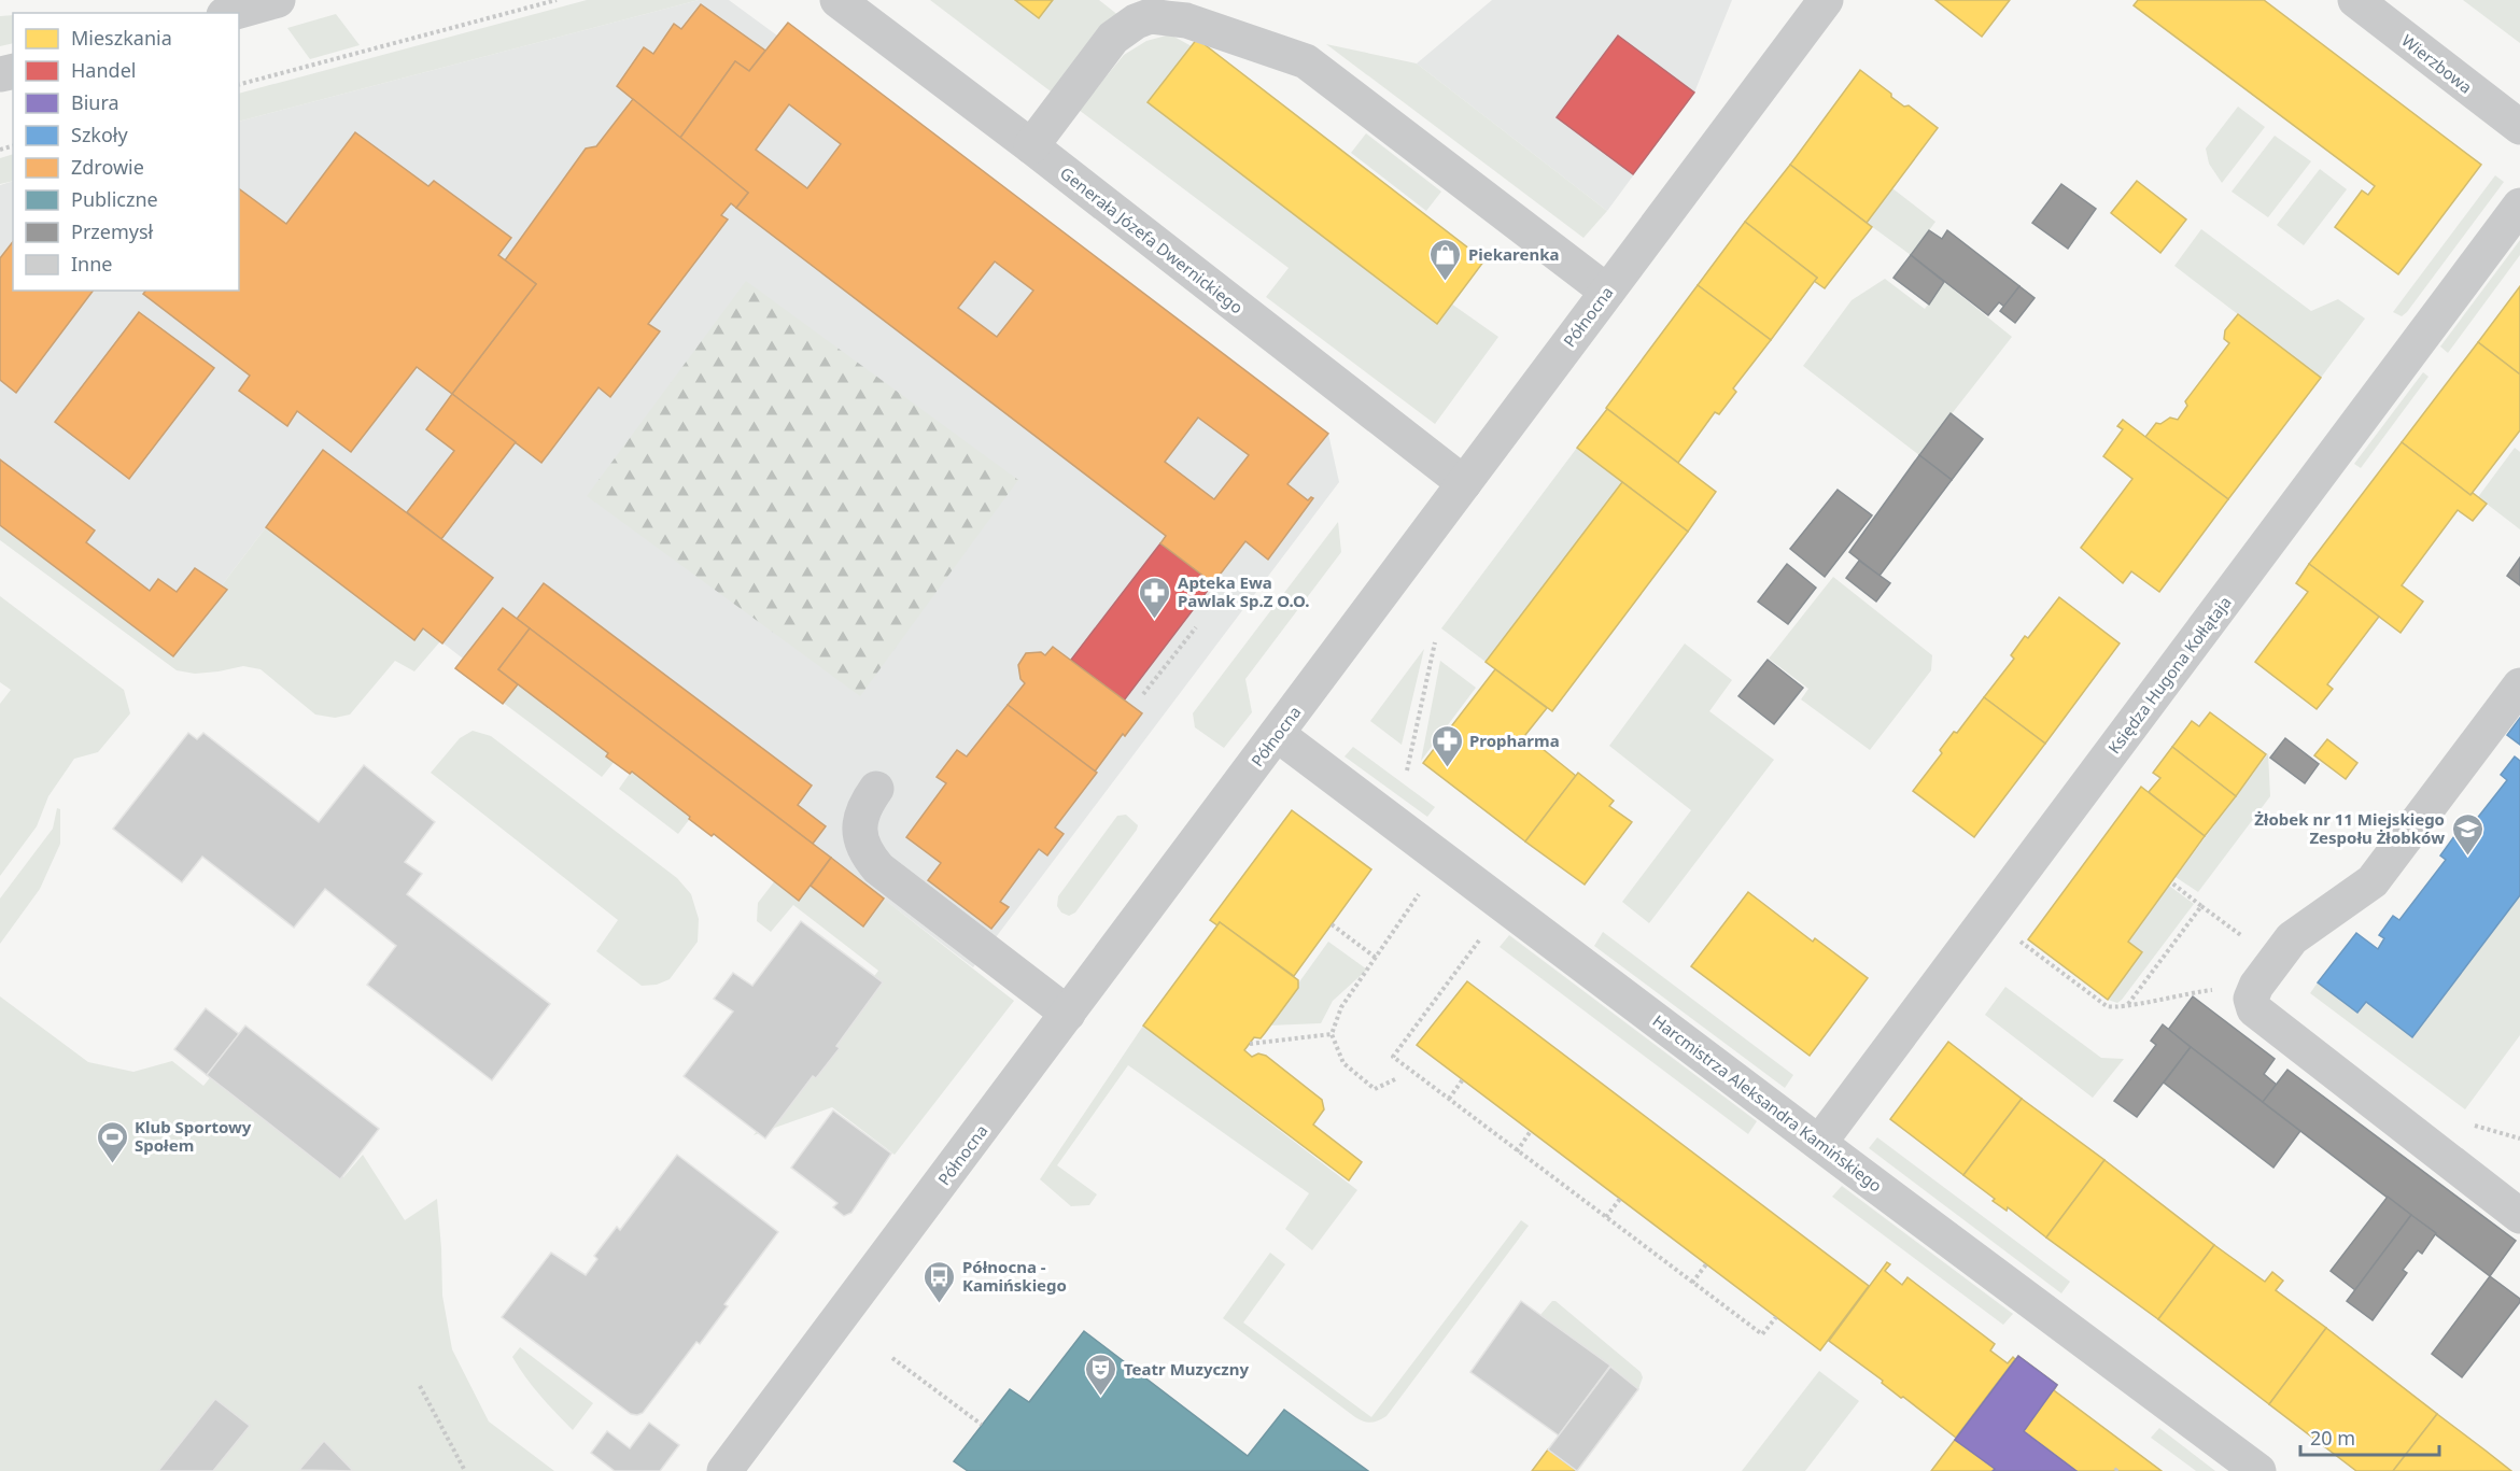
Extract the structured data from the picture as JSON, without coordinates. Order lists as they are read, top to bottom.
{
  "streets": {
    "street": [
      "Wierzbowa",
      "Generała Józefa Dwernickiego",
      "Północna",
      "Księdza Hugona Kołłątaja",
      "Harcmistrza Aleksandra Kamińskiego"
    ]
  },
  "crossings": [
    ["Generała Józefa Dwernickiego", "Północna"],
    ["Północna", "Harcmistrza Aleksandra Kamińskiego"],
    ["Księdza Hugona Kołłątaja", "Harcmistrza Aleksandra Kamińskiego"]
  ],
  "places": {
    "shop": ["Piekarenka"],
    "pharmacy": ["Apteka Ewa Pawlak Sp.Z O.O.", "Propharma"],
    "school or university": ["Żłobek nr 11 Miejskiego Zespołu Żłobków"],
    "sports": ["Klub Sportowy Społem"],
    "bus stop": ["Północna - Kamińskiego"],
    "theatre": ["Teatr Muzyczny"]
  },
  "legend": [
    "Mieszkania",
    "Handel",
    "Biura",
    "Szkoły",
    "Zdrowie",
    "Publiczne",
    "Przemysł",
    "Inne"
  ],
  "scale_bar": "20 m"
}
